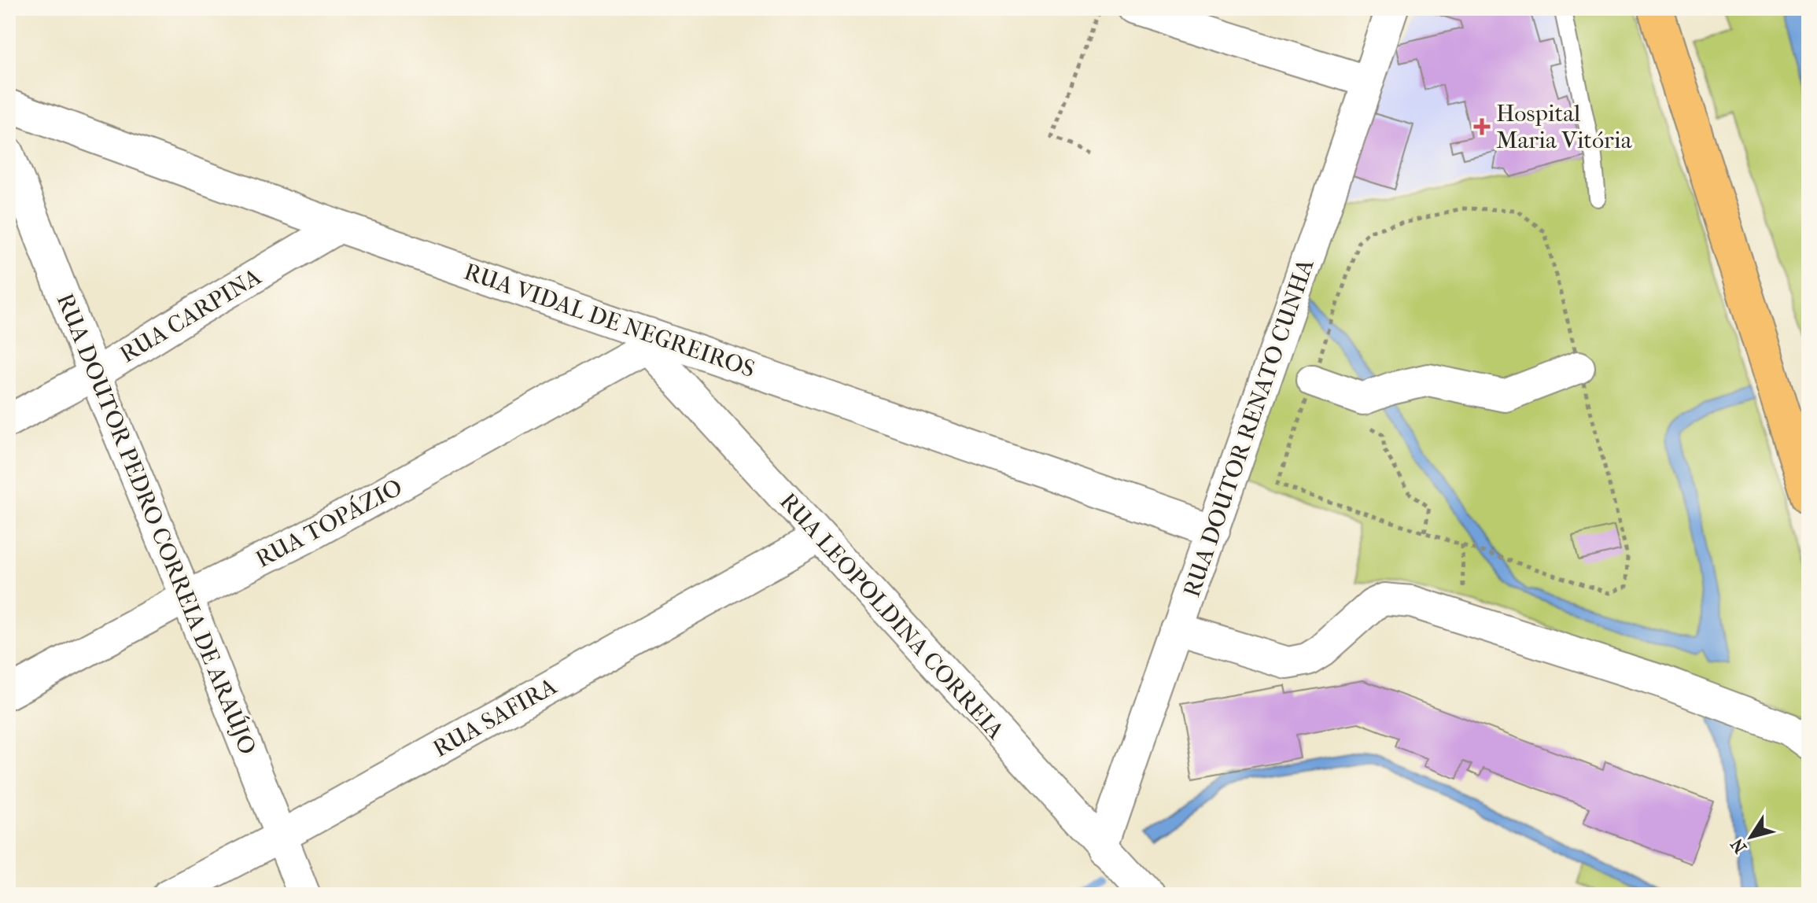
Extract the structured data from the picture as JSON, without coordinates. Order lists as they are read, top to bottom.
{
  "streets": {
    "street": [
      "RUA CARPINA",
      "RUA VIDAL DE NEGREIROS",
      "RUA DOUTOR RENATO CUNHA",
      "RUA TOPÁZIO",
      "RUA DOUTOR PEDRO CORREIA DE ARAÚJO",
      "RUA LEOPOLDINA CORREIA",
      "RUA SAFIRA"
    ]
  },
  "crossings": [
    ["RUA CARPINA", "RUA VIDAL DE NEGREIROS"],
    ["RUA CARPINA", "RUA DOUTOR PEDRO CORREIA DE ARAÚJO"],
    ["RUA VIDAL DE NEGREIROS", "RUA DOUTOR RENATO CUNHA"],
    ["RUA VIDAL DE NEGREIROS", "RUA TOPÁZIO"],
    ["RUA VIDAL DE NEGREIROS", "RUA LEOPOLDINA CORREIA"],
    ["RUA DOUTOR RENATO CUNHA", "RUA LEOPOLDINA CORREIA"],
    ["RUA TOPÁZIO", "RUA DOUTOR PEDRO CORREIA DE ARAÚJO"],
    ["RUA TOPÁZIO", "RUA LEOPOLDINA CORREIA"],
    ["RUA DOUTOR PEDRO CORREIA DE ARAÚJO", "RUA SAFIRA"],
    ["RUA LEOPOLDINA CORREIA", "RUA SAFIRA"]
  ],
  "places": {
    "health": ["Hospital Maria Vitória"]
  },
  "north": "bottom left"
}
